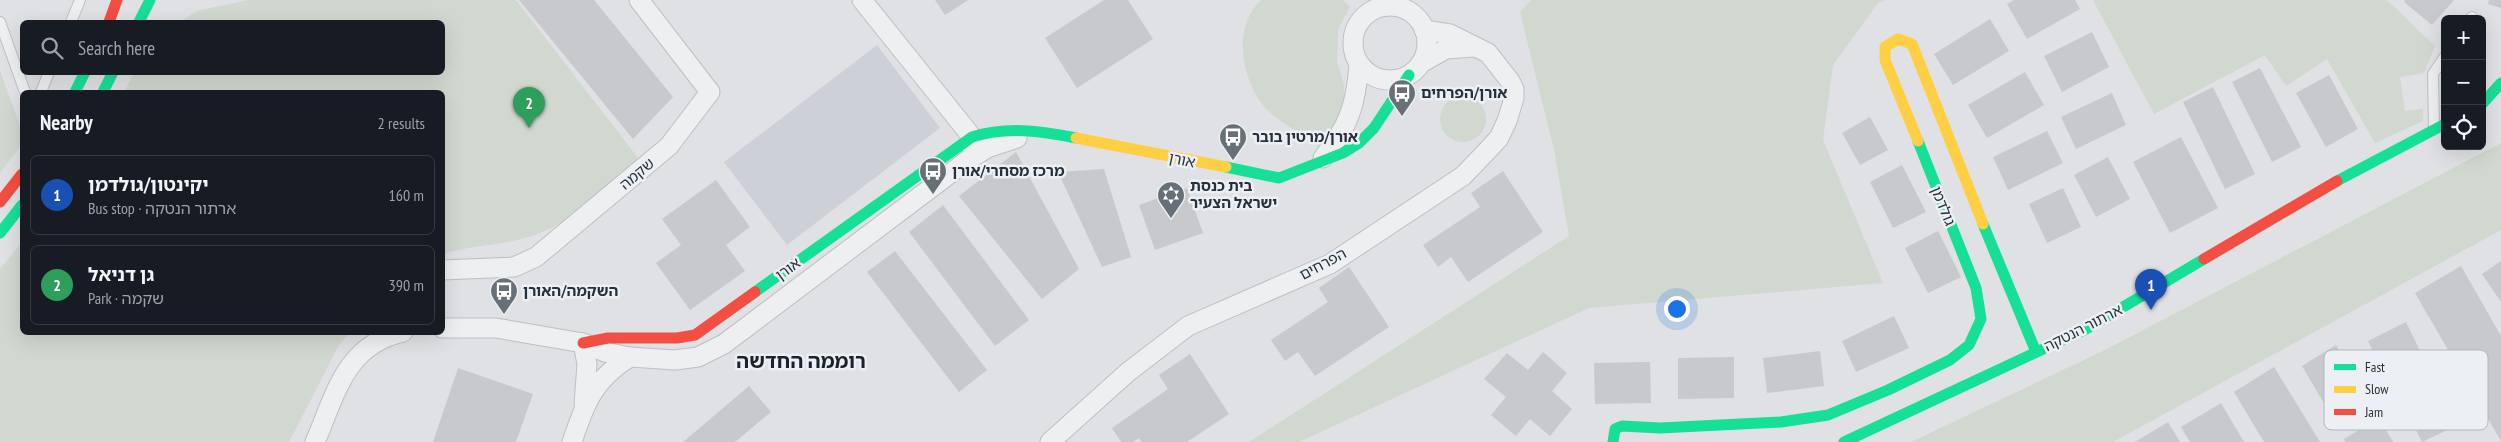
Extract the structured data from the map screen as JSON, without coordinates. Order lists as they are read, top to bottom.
{
  "streets": {
    "street": [
      "אורן",
      "שקמה",
      "גולדמן",
      "הפרחים",
      "ארתור הנטקה"
    ]
  },
  "crossings": [
    ["אורן", "הפרחים"],
    ["גולדמן", "ארתור הנטקה"]
  ],
  "districts": ["רוממה החדשה"],
  "places": {
    "bus stop": [
      "אורן/הפרחים",
      "אורן/מרטין בובר",
      "מרכז מסחרי/אורן",
      "השקמה/האורן"
    ],
    "synagogue": ["בית כנסת ישראל הצעיר"]
  },
  "legend": ["Fast", "Slow", "Jam"],
  "page": {
    "map_buttons": ["+", "−"],
    "search": "Search here",
    "pins": ["2", "1"],
    "heading": ["Nearby", "2 results"],
    "list": [
      {
        "mark": "1",
        "name": "יקינטון/גולדמן",
        "note": "Bus stop · ארתור הנטקה",
        "value": "160 m"
      },
      {
        "mark": "2",
        "name": "גן דניאל",
        "note": "Park · שקמה",
        "value": "390 m"
      }
    ]
  }
}
